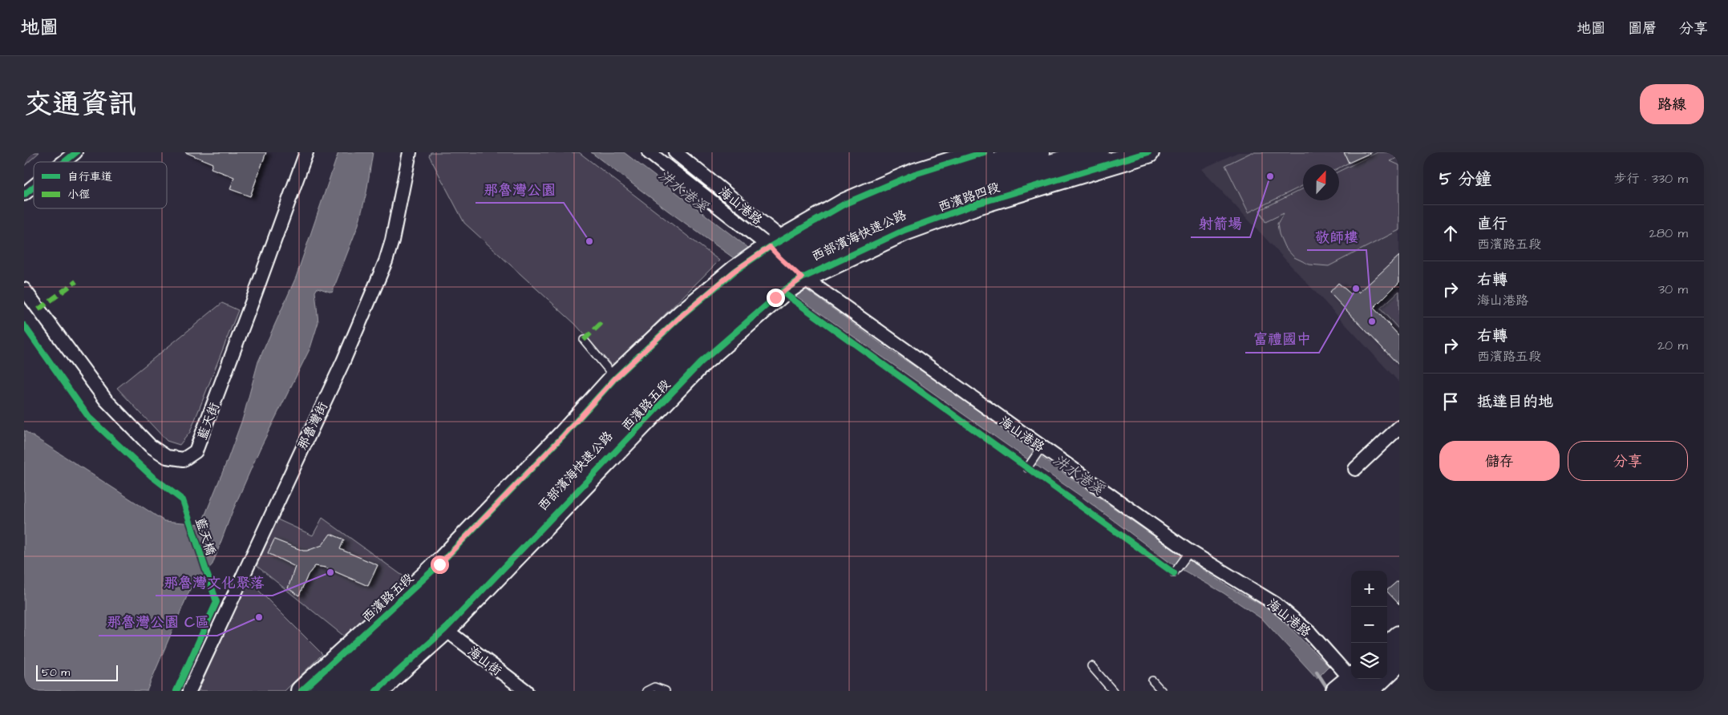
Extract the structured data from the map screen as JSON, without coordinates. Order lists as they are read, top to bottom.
{
  "streets": {
    "highway": ["西部濱海快速公路"],
    "main road": ["西濱路四段", "西濱路五段"],
    "street": [
      "海山港路",
      "藍天街",
      "那魯灣街",
      "海山街"
    ],
    "cycle path": ["藍天橋"]
  },
  "crossings": [
    ["西濱路四段", "海山港路"],
    ["西濱路四段", "西部濱海快速公路"],
    ["西濱路四段", "西濱路五段"],
    ["海山港路", "西部濱海快速公路"],
    ["海山港路", "西濱路五段"],
    ["西部濱海快速公路", "西濱路五段"],
    ["西濱路五段", "海山街"]
  ],
  "water": ["汫水港溪"],
  "places": [
    "射箭場",
    "那魯灣公園",
    "富禮國中",
    "敬師樓",
    "那魯灣文化聚落",
    "那魯灣公園 C區"
  ],
  "legend": ["自行車道", "小徑"],
  "scale_bar": "50 m",
  "north": "top",
  "page": {
    "header": "地圖",
    "nav": ["地圖", "圖層", "分享"],
    "title": "交通資訊",
    "buttons": [
      "路線",
      ["儲存", "分享"]
    ],
    "heading": ["5 分鐘", "步行 · 330 m"],
    "list": [
      ["直行", "西濱路五段", "280 m"],
      ["右轉", "海山港路", "30 m"],
      ["右轉", "西濱路五段", "20 m"],
      "抵達目的地"
    ],
    "map_buttons": ["+", "−"],
    "scale": "50 m"
  }
}
